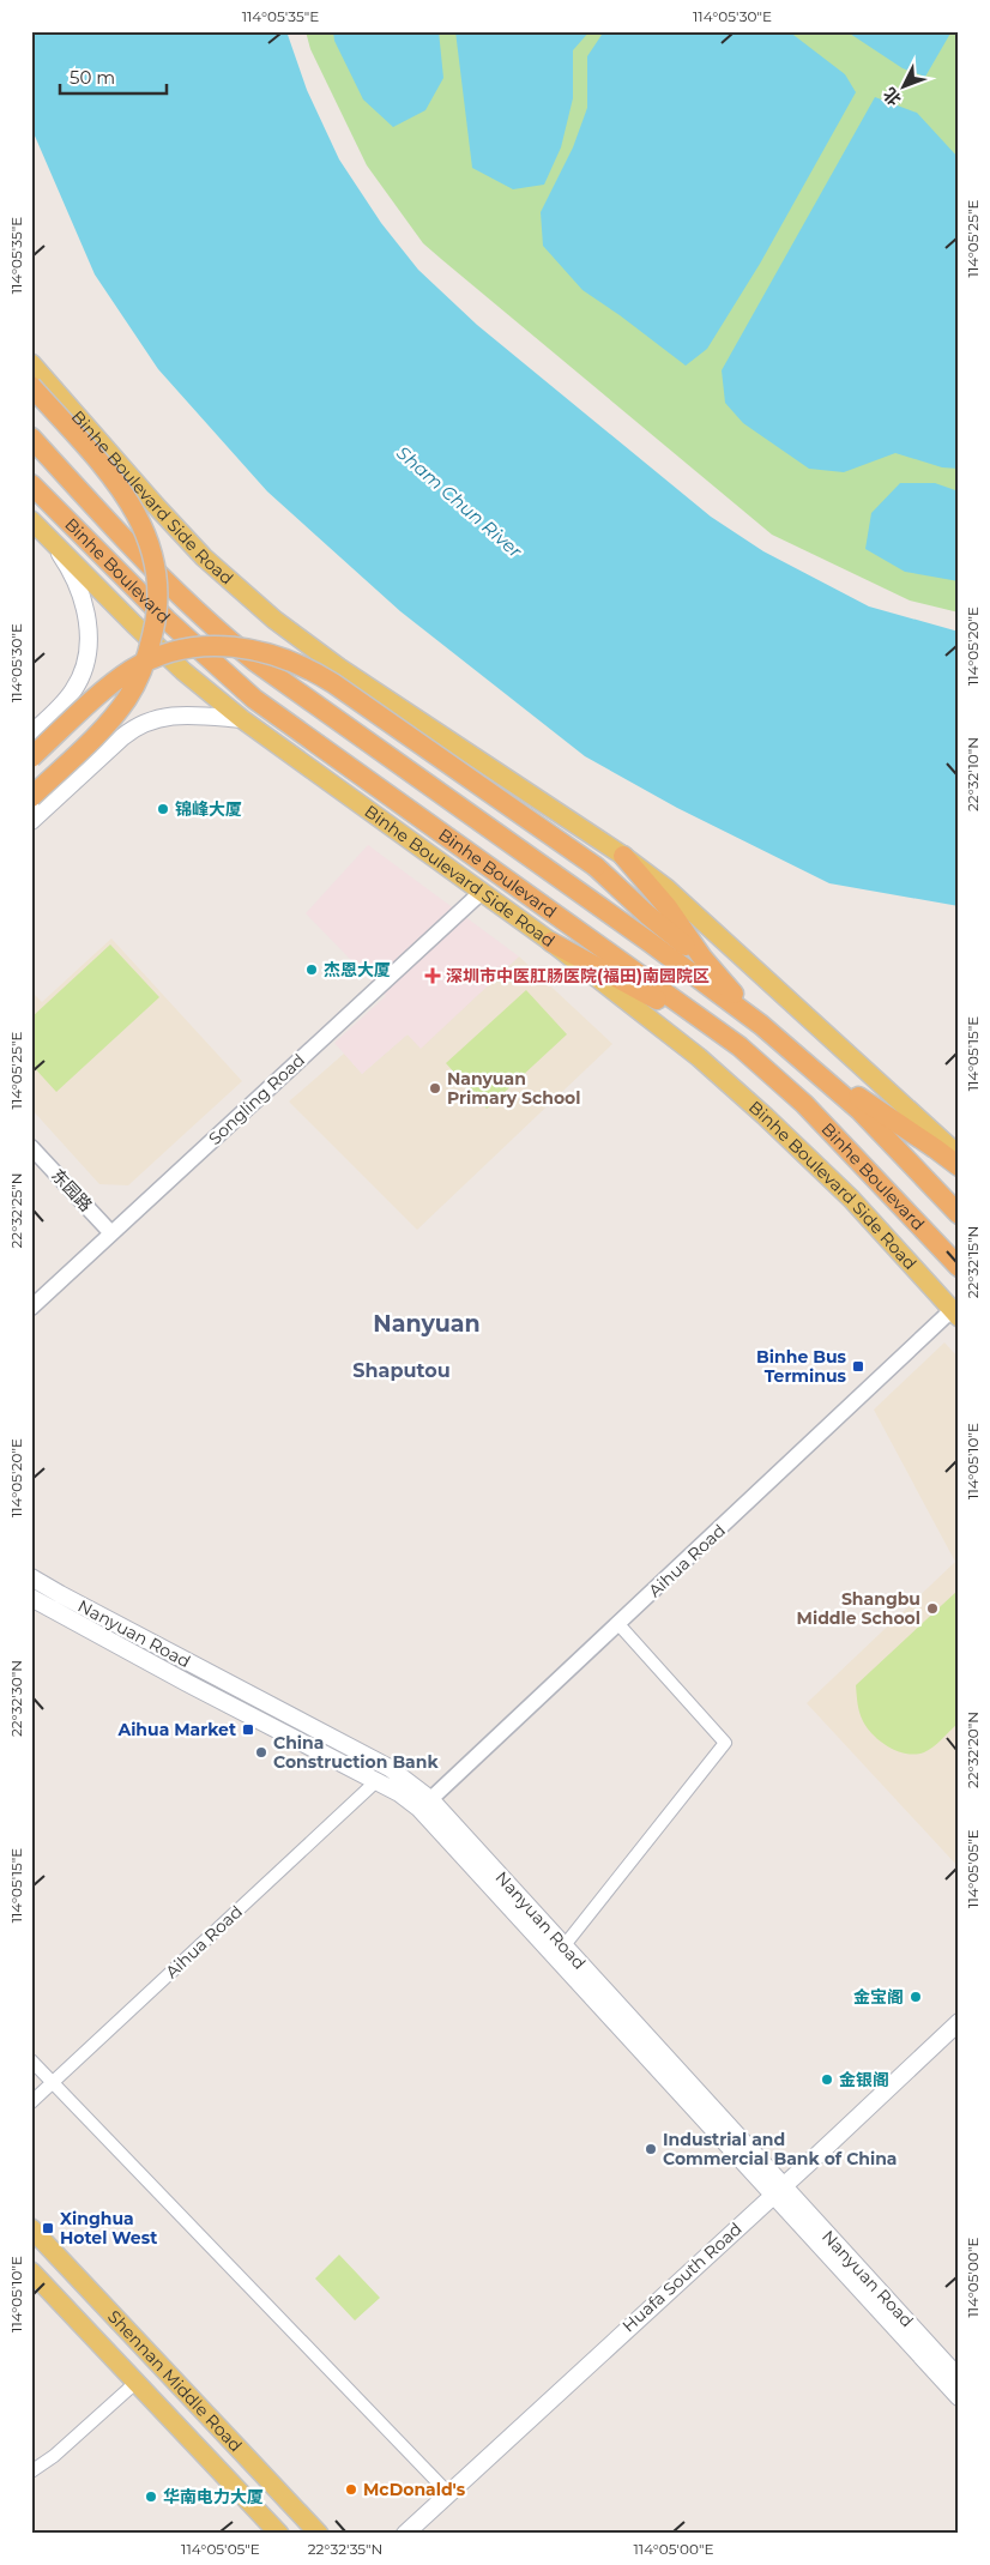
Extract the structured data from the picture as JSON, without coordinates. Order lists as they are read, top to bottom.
{
  "streets": {
    "highway": ["Binhe Boulevard"],
    "main road": [
      "Binhe Boulevard Side Road",
      "Nanyuan Road",
      "Huafa South Road",
      "Shennan Middle Road"
    ],
    "street": ["Songling Road", "东园路", "Aihua Road"]
  },
  "crossings": [
    ["Binhe Boulevard Side Road", "Songling Road"],
    ["Binhe Boulevard Side Road", "Aihua Road"],
    ["Songling Road", "东园路"],
    ["Aihua Road", "Nanyuan Road"],
    ["Nanyuan Road", "Huafa South Road"]
  ],
  "districts": ["Nanyuan", "Shaputou"],
  "water": ["Sham Chun River"],
  "places": {
    "other": [
      "锦峰大厦",
      "杰恩大厦",
      "Nanyuan Primary School",
      "Shangbu Middle School",
      "China Construction Bank",
      "金宝阁",
      "金银阁",
      "Industrial and Commercial Bank of China",
      "McDonald's",
      "华南电力大厦"
    ],
    "health": ["深圳市中医肛肠医院(福田)南园院区"],
    "transit": ["Binhe Bus Terminus", "Aihua Market", "Xinghua Hotel West"]
  },
  "scale_bar": "50 m",
  "north": "bottom left",
  "coordinates": [
    "114°05'35\"E",
    "114°05'30\"E",
    "114°05'25\"E",
    "114°05'20\"E",
    "22°32'10\"N",
    "114°05'15\"E",
    "22°32'25\"N",
    "22°32'15\"N",
    "114°05'10\"E",
    "22°32'30\"N",
    "22°32'20\"N",
    "114°05'05\"E",
    "114°05'00\"E",
    "22°32'35\"N"
  ]
}
